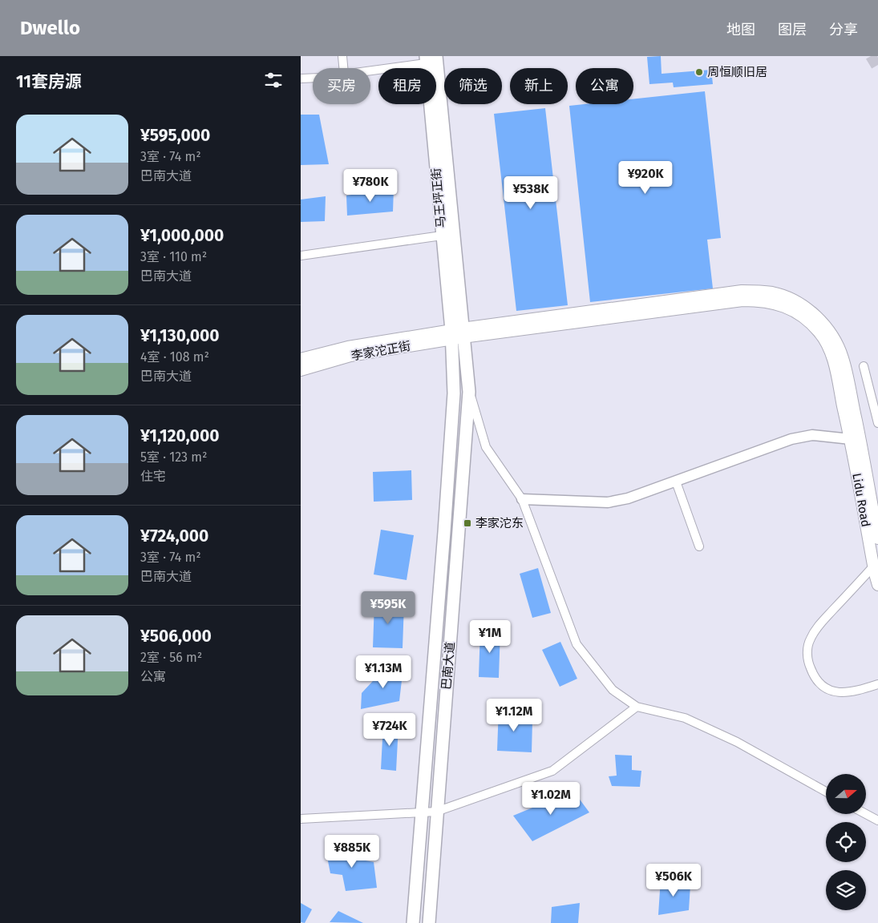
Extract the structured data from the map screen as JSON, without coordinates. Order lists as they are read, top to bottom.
{
  "streets": {
    "main road": [
      "马王坪正街",
      "李家沱正街",
      "Lidu Road",
      "巴南大道"
    ]
  },
  "crossings": [
    ["马王坪正街", "李家沱正街"],
    ["马王坪正街", "巴南大道"],
    ["李家沱正街", "巴南大道"]
  ],
  "places": {
    "other": ["周恒顺旧居"],
    "transit": ["李家沱东"]
  },
  "north": "right",
  "page": {
    "header": "Dwello",
    "nav": ["地图", "图层", "分享"],
    "heading": "11套房源",
    "chip": [
      "买房",
      "租房",
      "筛选",
      "新上",
      "公寓"
    ],
    "list": [
      {
        "name": "¥595,000",
        "note": "3室 · 74 m² · 巴南大道"
      },
      {
        "name": "¥1,000,000",
        "note": "3室 · 110 m² · 巴南大道"
      },
      {
        "name": "¥1,130,000",
        "note": "4室 · 108 m² · 巴南大道"
      },
      {
        "name": "¥1,120,000",
        "note": "5室 · 123 m² · 住宅"
      },
      {
        "name": "¥724,000",
        "note": "3室 · 74 m² · 巴南大道"
      },
      {
        "name": "¥506,000",
        "note": "2室 · 56 m² · 公寓"
      }
    ],
    "price": [
      "¥920K",
      "¥780K",
      "¥538K",
      "¥595K",
      "¥1M",
      "¥1.13M",
      "¥1.12M",
      "¥724K",
      "¥1.02M",
      "¥885K",
      "¥506K"
    ]
  }
}
